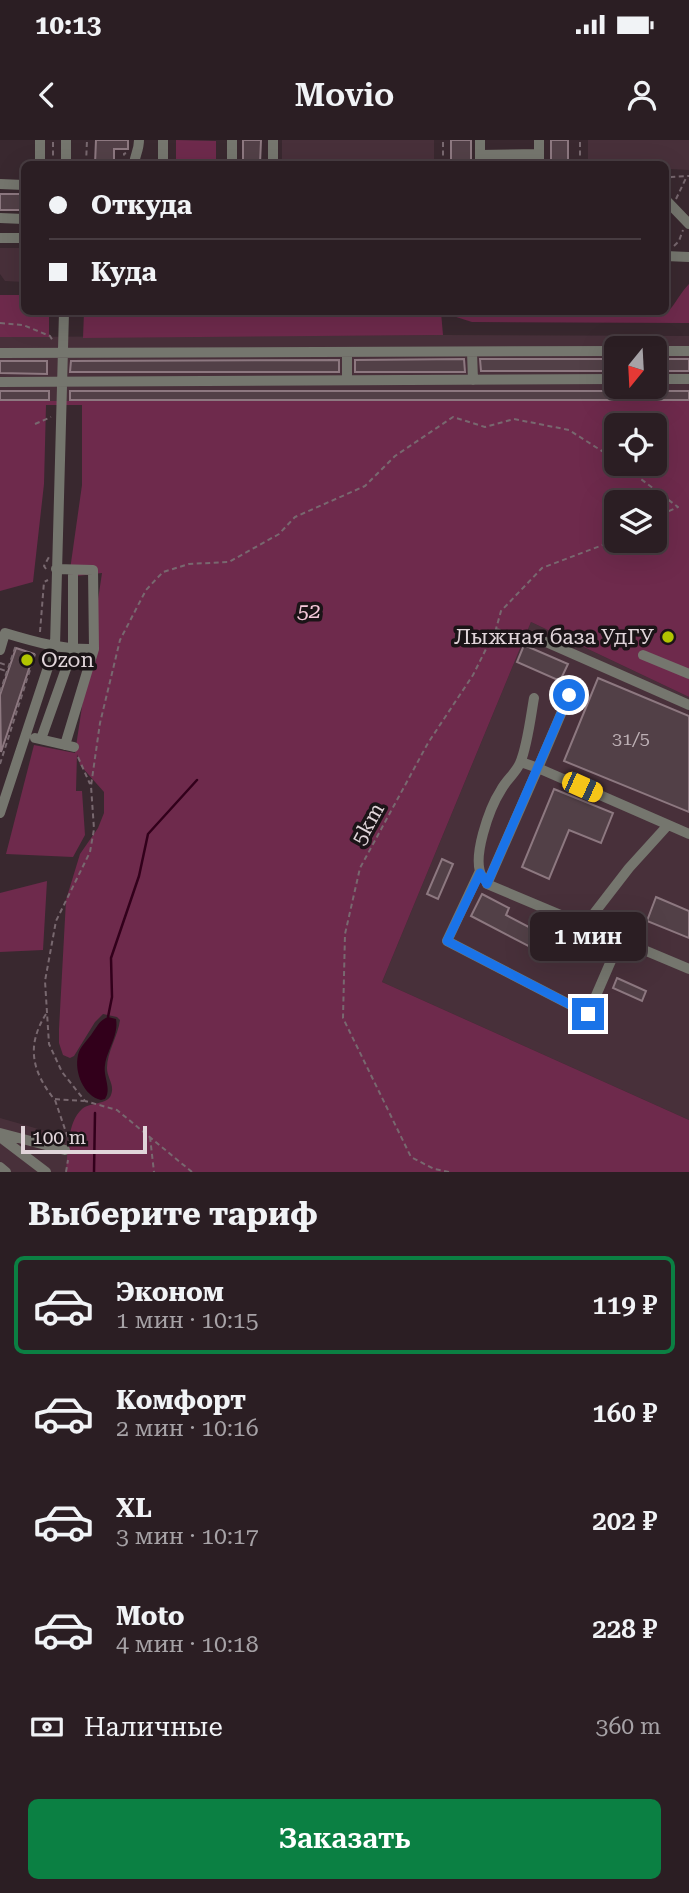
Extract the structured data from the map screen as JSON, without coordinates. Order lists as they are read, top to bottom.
{
  "streets": {
    "path": ["5km"]
  },
  "parks": ["52"],
  "places": ["Лыжная база УдГУ", "Ozon"],
  "house_numbers": ["31/5"],
  "scale_bar": "100 m",
  "north": "bottom",
  "page": {
    "status": "10:13",
    "header": "Movio",
    "banner": ["Откуда", "Куда"],
    "bubble": "1 мин",
    "scale": "100 m",
    "heading": "Выберите тариф",
    "list": [
      {
        "name": "Эконом",
        "note": "1 мин · 10:15",
        "value": "119 ₽"
      },
      {
        "name": "Комфорт",
        "note": "2 мин · 10:16",
        "value": "160 ₽"
      },
      {
        "name": "XL",
        "note": "3 мин · 10:17",
        "value": "202 ₽"
      },
      {
        "name": "Moto",
        "note": "4 мин · 10:18",
        "value": "228 ₽"
      }
    ],
    "pay": ["Наличные", "360 m"],
    "buttons": "Заказать"
  }
}
